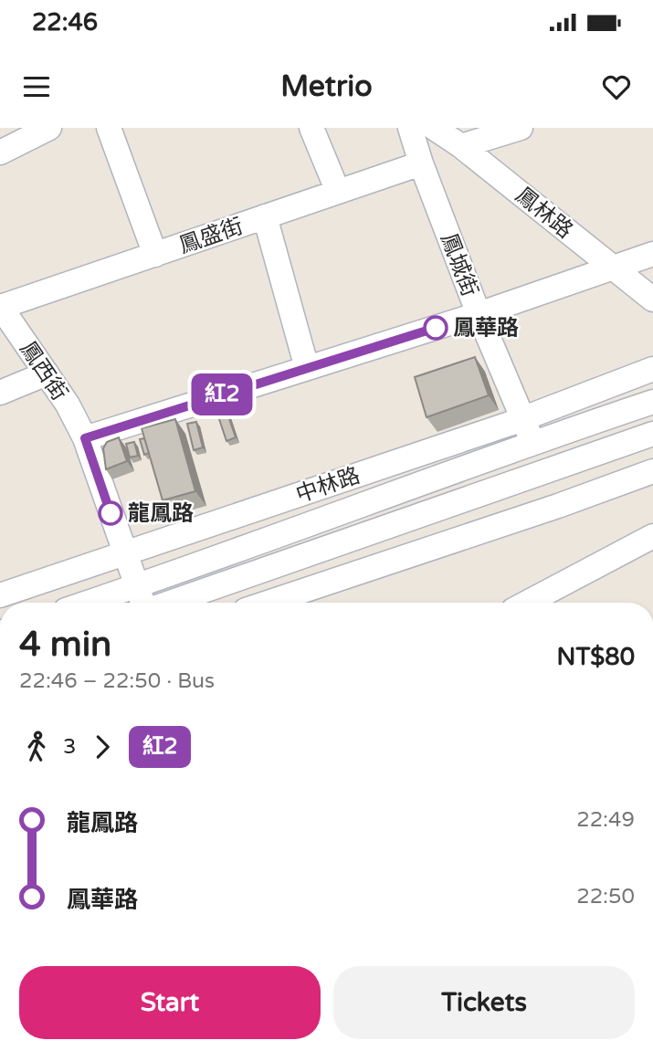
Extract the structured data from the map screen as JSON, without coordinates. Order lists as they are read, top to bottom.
{
  "streets": {
    "street": [
      "鳳林路",
      "鳳盛街",
      "鳳城街",
      "鳳西街",
      "中林路"
    ]
  },
  "crossings": [
    ["鳳盛街", "鳳城街"],
    ["鳳盛街", "鳳西街"],
    ["鳳城街", "中林路"]
  ],
  "places": ["鳳華路", "龍鳳路"],
  "lines": ["bus line 紅2"],
  "page": {
    "status": "22:46",
    "header": "Metrio",
    "on_map": "紅2",
    "heading": ["4 min", "22:46 – 22:50 · Bus", "NT$80"],
    "legs": ["3", "紅2"],
    "list": [
      {
        "name": "龍鳳路",
        "value": "22:49"
      },
      {
        "name": "鳳華路",
        "value": "22:50"
      }
    ],
    "buttons": ["Start", "Tickets"]
  }
}
